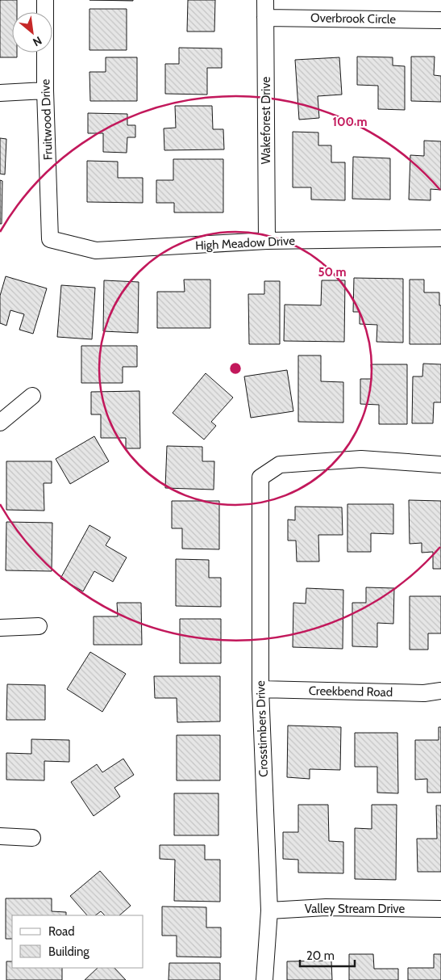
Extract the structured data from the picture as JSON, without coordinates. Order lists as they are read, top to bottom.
{
  "streets": {
    "street": [
      "Overbrook Circle",
      "Fruitwood Drive",
      "Wakeforest Drive",
      "High Meadow Drive",
      "Creekbend Road",
      "Crosstimbers Drive",
      "Valley Stream Drive"
    ]
  },
  "crossings": [
    ["Overbrook Circle", "Wakeforest Drive"],
    ["Fruitwood Drive", "High Meadow Drive"],
    ["Wakeforest Drive", "High Meadow Drive"],
    ["Creekbend Road", "Crosstimbers Drive"],
    ["Crosstimbers Drive", "Valley Stream Drive"]
  ],
  "legend": ["Road", "Building"],
  "scale_bar": "20 m",
  "north": "bottom right",
  "rings": ["100 m", "50 m"]
}
